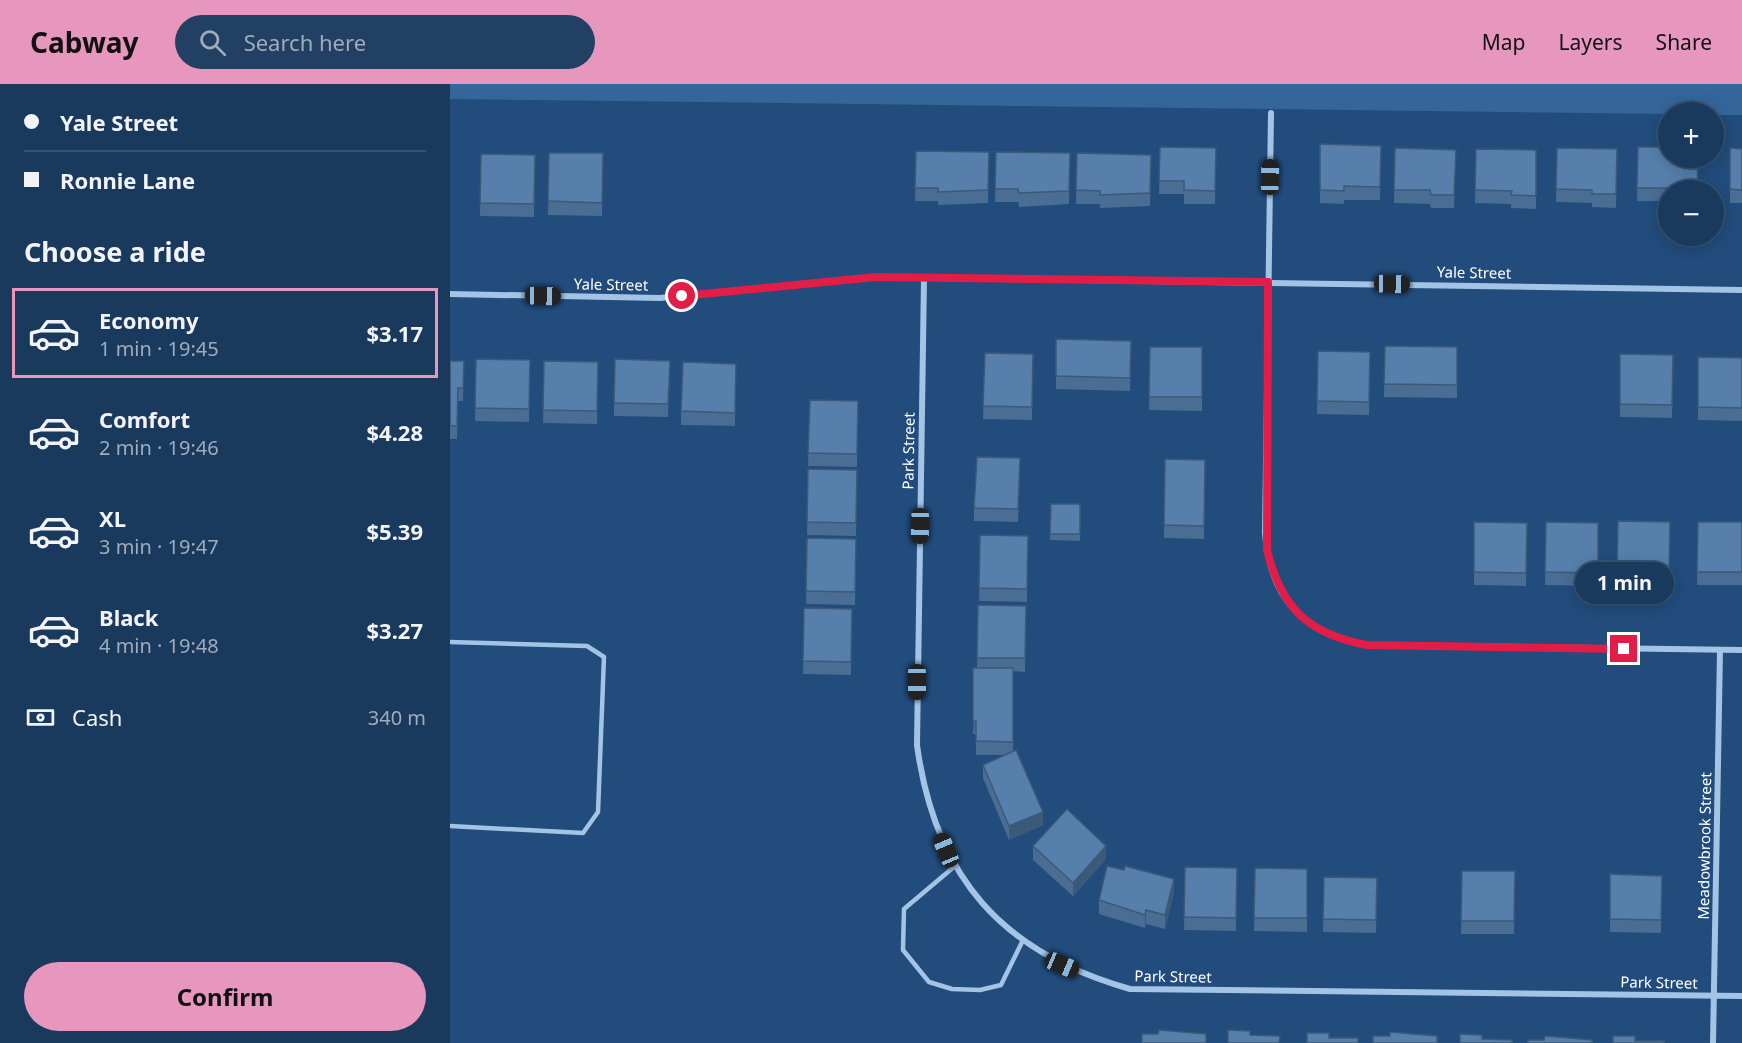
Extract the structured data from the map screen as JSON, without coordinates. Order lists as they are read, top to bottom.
{
  "streets": {
    "street": ["Yale Street", "Park Street", "Meadowbrook Street"]
  },
  "crossings": [
    ["Yale Street", "Park Street"],
    ["Park Street", "Meadowbrook Street"]
  ],
  "page": {
    "header": "Cabway",
    "search": "Search here",
    "nav": ["Map", "Layers", "Share"],
    "banner": ["Yale Street", "Ronnie Lane"],
    "map_buttons": ["+", "−"],
    "heading": "Choose a ride",
    "list": [
      {
        "name": "Economy",
        "note": "1 min · 19:45",
        "value": "$3.17"
      },
      {
        "name": "Comfort",
        "note": "2 min · 19:46",
        "value": "$4.28"
      },
      {
        "name": "XL",
        "note": "3 min · 19:47",
        "value": "$5.39"
      },
      {
        "name": "Black",
        "note": "4 min · 19:48",
        "value": "$3.27"
      }
    ],
    "bubble": "1 min",
    "pay": ["Cash", "340 m"],
    "buttons": "Confirm"
  }
}
